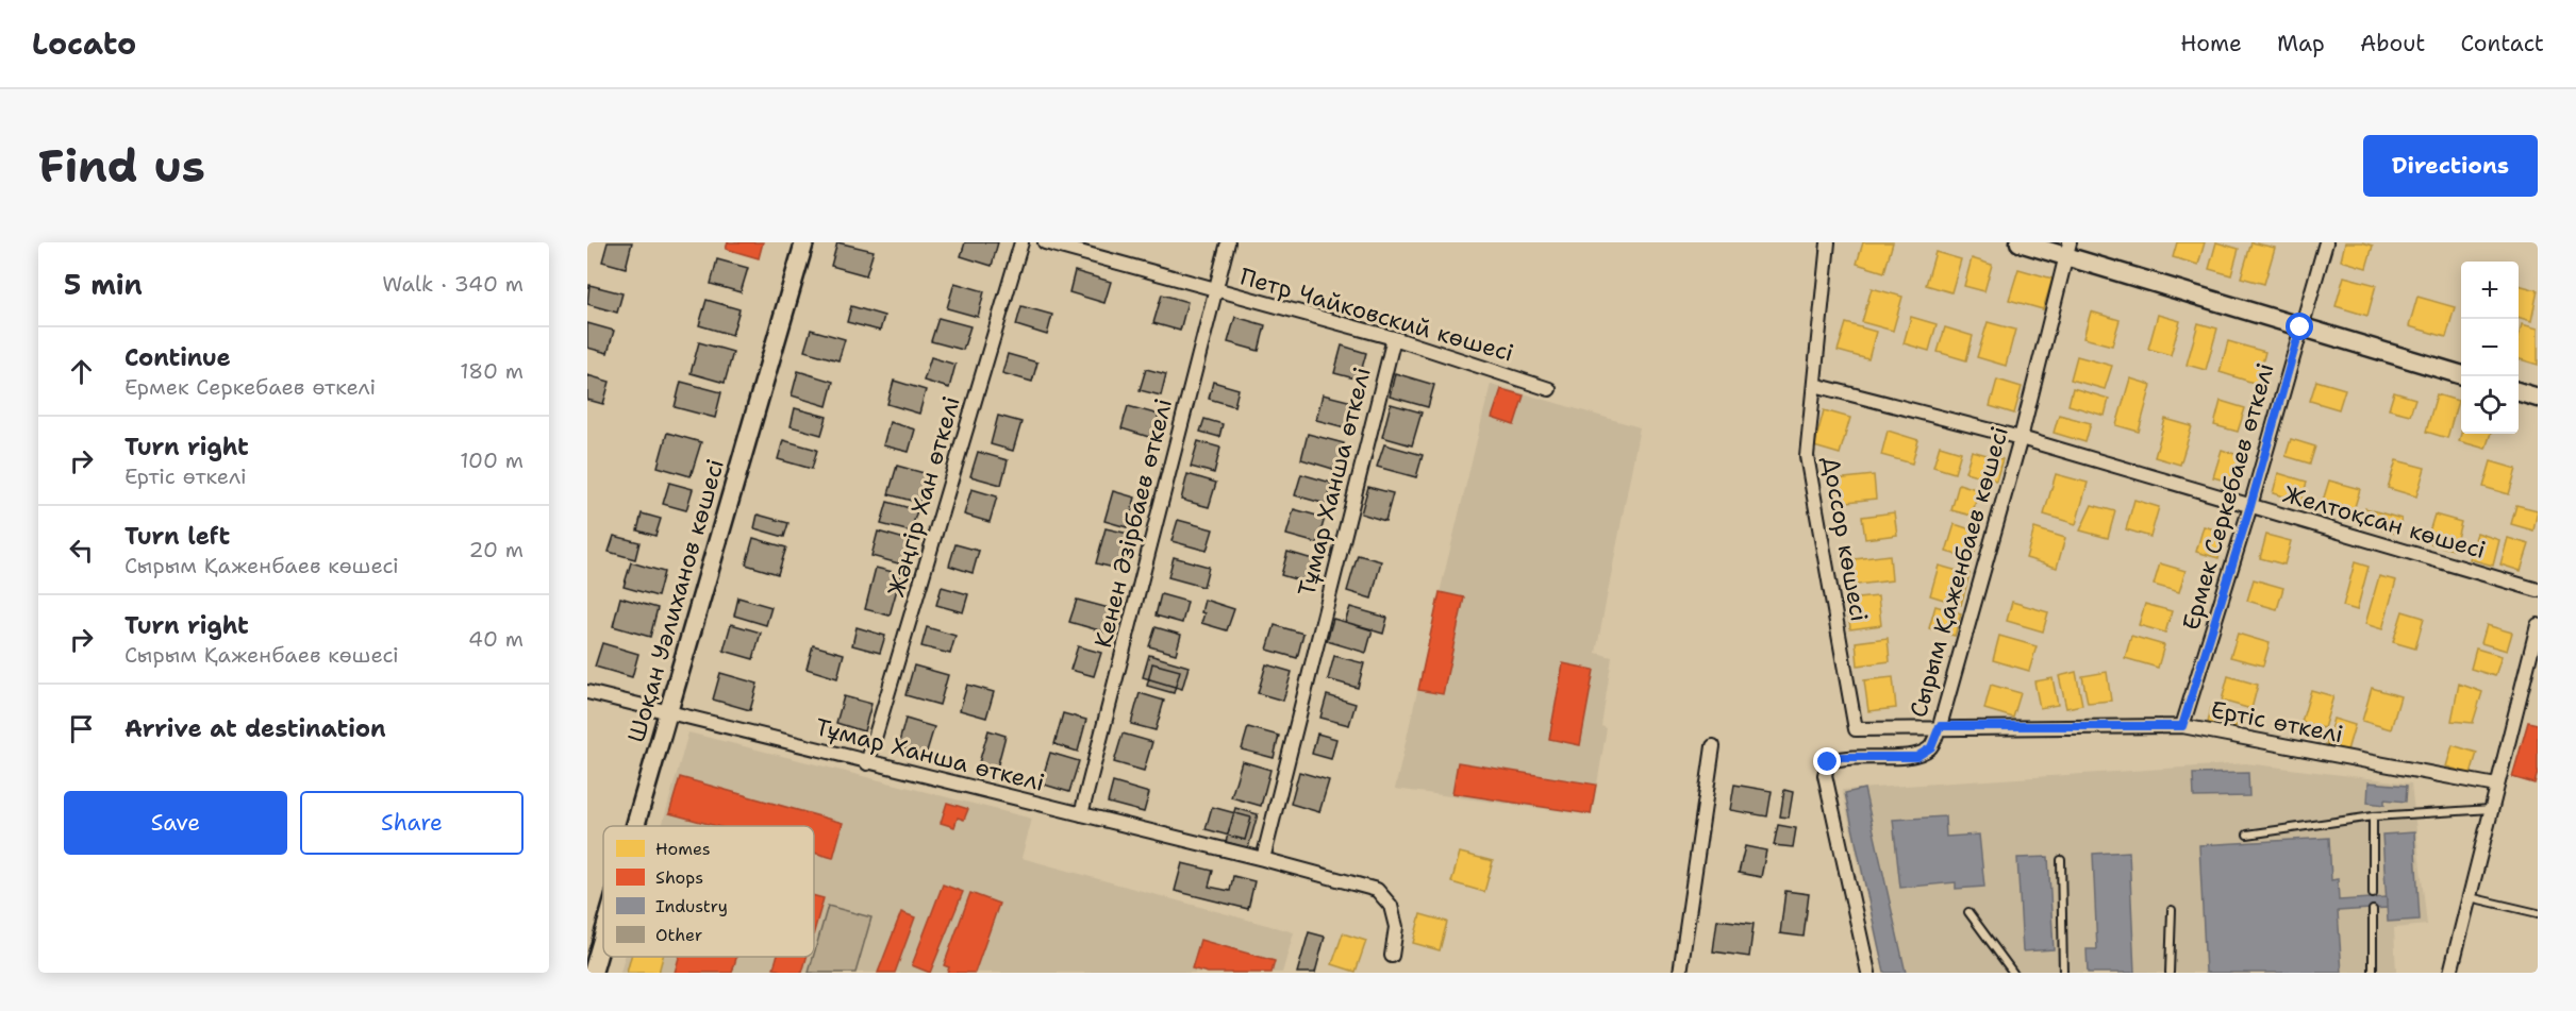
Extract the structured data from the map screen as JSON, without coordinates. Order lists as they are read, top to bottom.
{
  "streets": {
    "main road": ["Шоқан Уәлиханов көшесі"],
    "street": [
      "Петр Чайковский көшесі",
      "Тұмар Ханша өткелі",
      "Жәңгір Хан өткелі",
      "Ермек Серкебаев өткелі",
      "Желтоқсан көшесі",
      "Кенен Әзірбаев өткелі",
      "Доссор көшесі",
      "Сырым Қаженбаев көшесі",
      "Ертіс өткелі"
    ]
  },
  "crossings": [
    ["Петр Чайковский көшесі", "Тұмар Ханша өткелі"],
    ["Петр Чайковский көшесі", "Кенен Әзірбаев өткелі"],
    ["Тұмар Ханша өткелі", "Жәңгір Хан өткелі"],
    ["Тұмар Ханша өткелі", "Кенен Әзірбаев өткелі"],
    ["Тұмар Ханша өткелі", "Шоқан Уәлиханов көшесі"],
    ["Ермек Серкебаев өткелі", "Желтоқсан көшесі"],
    ["Ермек Серкебаев өткелі", "Ертіс өткелі"],
    ["Желтоқсан көшесі", "Доссор көшесі"],
    ["Желтоқсан көшесі", "Сырым Қаженбаев көшесі"],
    ["Доссор көшесі", "Ертіс өткелі"],
    ["Сырым Қаженбаев көшесі", "Ертіс өткелі"]
  ],
  "legend": [
    "Homes",
    "Shops",
    "Industry",
    "Other"
  ],
  "page": {
    "header": "Locato",
    "nav": [
      "Home",
      "Map",
      "About",
      "Contact"
    ],
    "buttons": [
      "Directions",
      ["Save", "Share"]
    ],
    "title": "Find us",
    "heading": ["5 min", "Walk · 340 m"],
    "map_buttons": ["+", "−"],
    "list": [
      ["Continue", "Ермек Серкебаев өткелі", "180 m"],
      ["Turn right", "Ертіс өткелі", "100 m"],
      ["Turn left", "Сырым Қаженбаев көшесі", "20 m"],
      ["Turn right", "Сырым Қаженбаев көшесі", "40 m"],
      "Arrive at destination"
    ]
  }
}
